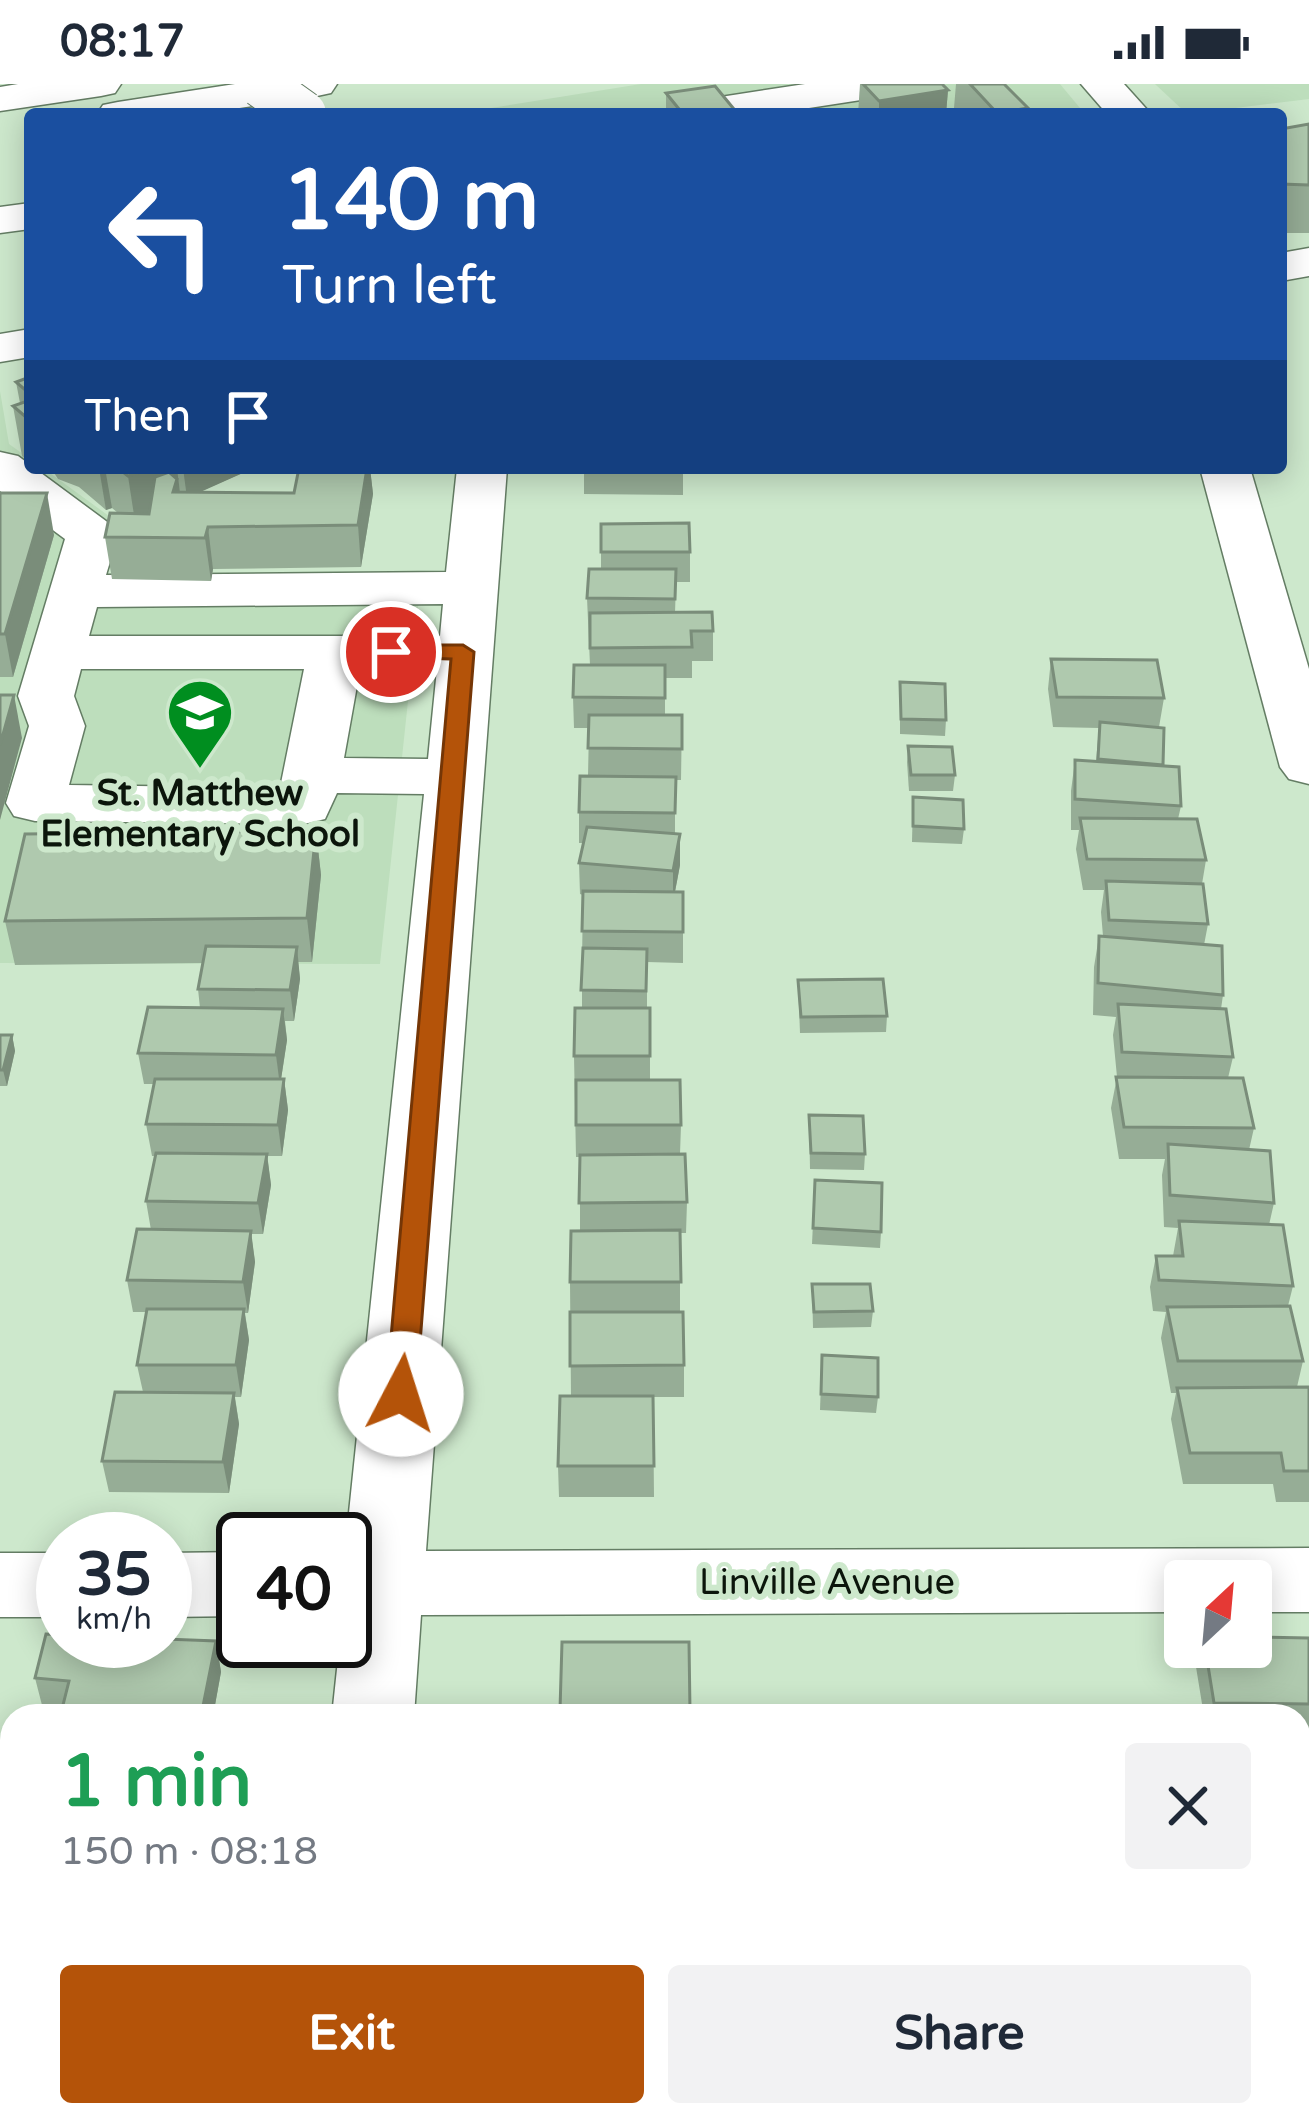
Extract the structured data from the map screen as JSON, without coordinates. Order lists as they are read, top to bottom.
{
  "streets": {
    "main road": ["Linville Avenue"]
  },
  "places": {
    "school or university": ["St. Matthew Elementary School"]
  },
  "north": "top right",
  "page": {
    "status": "08:17",
    "turn": ["140 m", "Turn left"],
    "then": "Then",
    "speed": "35 km/h",
    "limit": "40",
    "heading": ["1 min", "150 m · 08:18"],
    "buttons": ["Exit", "Share"]
  }
}
